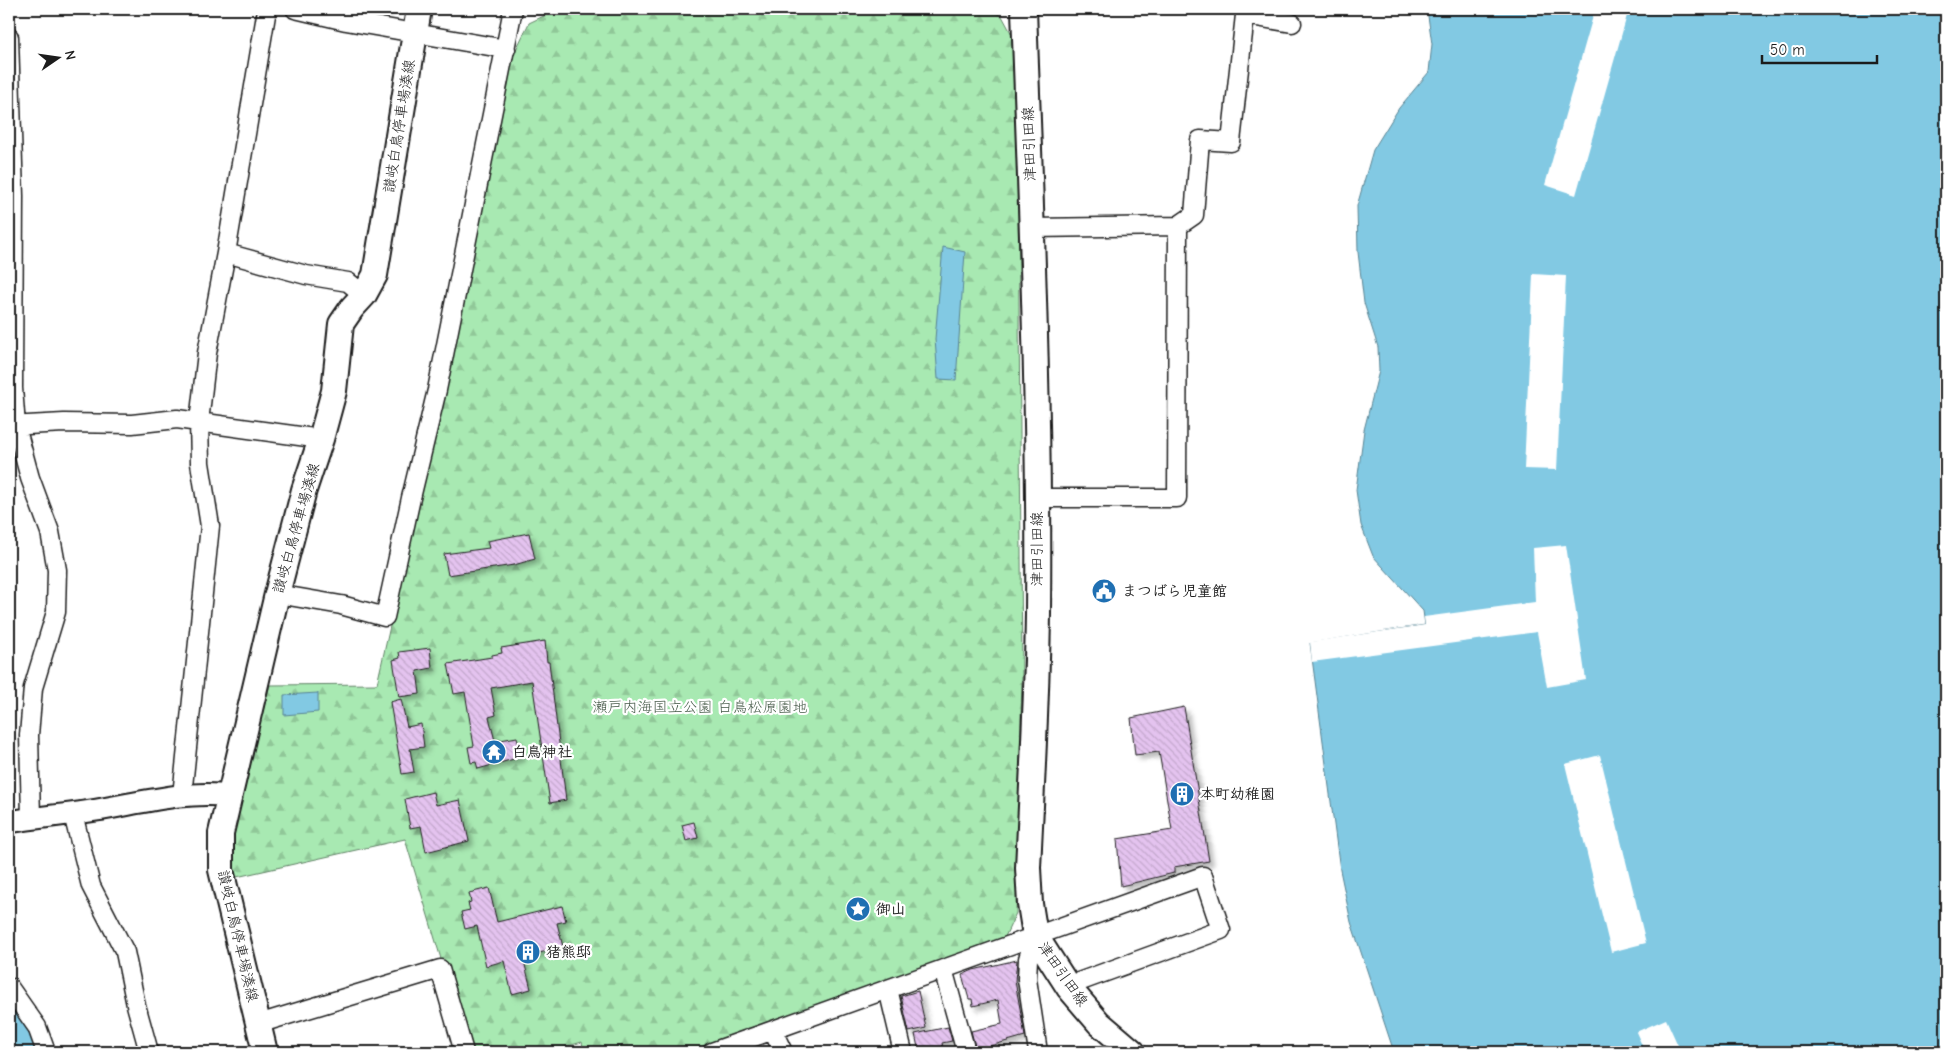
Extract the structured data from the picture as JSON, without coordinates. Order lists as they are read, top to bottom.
{
  "streets": {
    "main road": ["讃岐白鳥停車場湊線", "津田引田線"]
  },
  "parks": ["瀬戸内海国立公園 白鳥松原園地"],
  "places": {
    "public building": ["まつばら児童館"],
    "temple": ["白鳥神社"],
    "building": ["本町幼稚園", "猪熊邸"],
    "place": ["御山"]
  },
  "scale_bar": "50 m",
  "north": "right"
}
